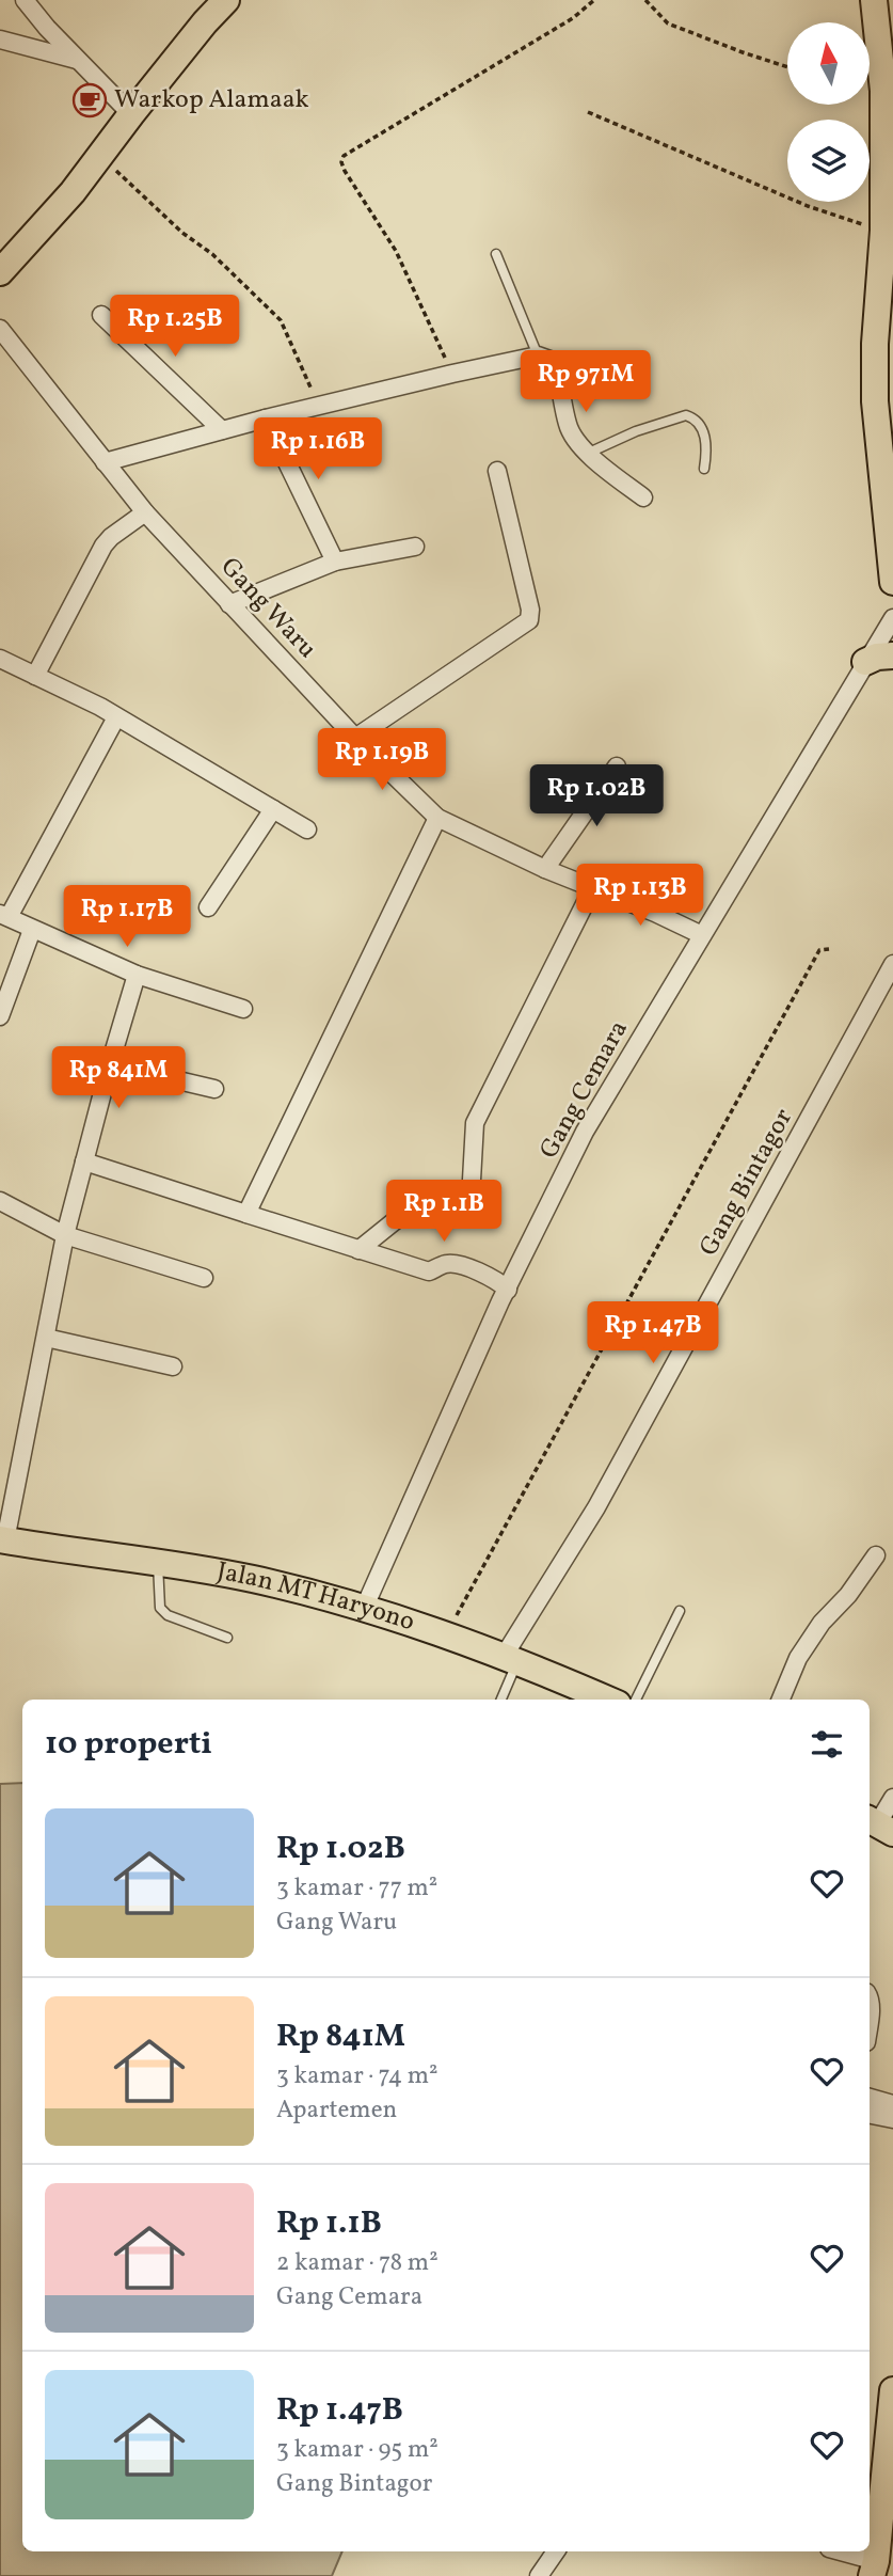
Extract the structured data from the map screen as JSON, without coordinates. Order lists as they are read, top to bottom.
{
  "streets": {
    "main road": ["Jalan MT Haryono"],
    "street": ["Gang Waru", "Gang Cemara", "Gang Bintagor"]
  },
  "crossings": [
    ["Gang Cemara", "Jalan MT Haryono"],
    ["Gang Bintagor", "Jalan MT Haryono"]
  ],
  "places": {
    "cafe": ["Warkop Alamaak"]
  },
  "north": "top",
  "page": {
    "price": [
      "Rp 1.25B",
      "Rp 971M",
      "Rp 1.16B",
      "Rp 1.19B",
      "Rp 1.02B",
      "Rp 1.13B",
      "Rp 1.17B",
      "Rp 841M",
      "Rp 1.1B",
      "Rp 1.47B"
    ],
    "heading": "10 properti",
    "list": [
      {
        "name": "Rp 1.02B",
        "note": "3 kamar · 77 m² · Gang Waru"
      },
      {
        "name": "Rp 841M",
        "note": "3 kamar · 74 m² · Apartemen"
      },
      {
        "name": "Rp 1.1B",
        "note": "2 kamar · 78 m² · Gang Cemara"
      },
      {
        "name": "Rp 1.47B",
        "note": "3 kamar · 95 m² · Gang Bintagor"
      }
    ]
  }
}
